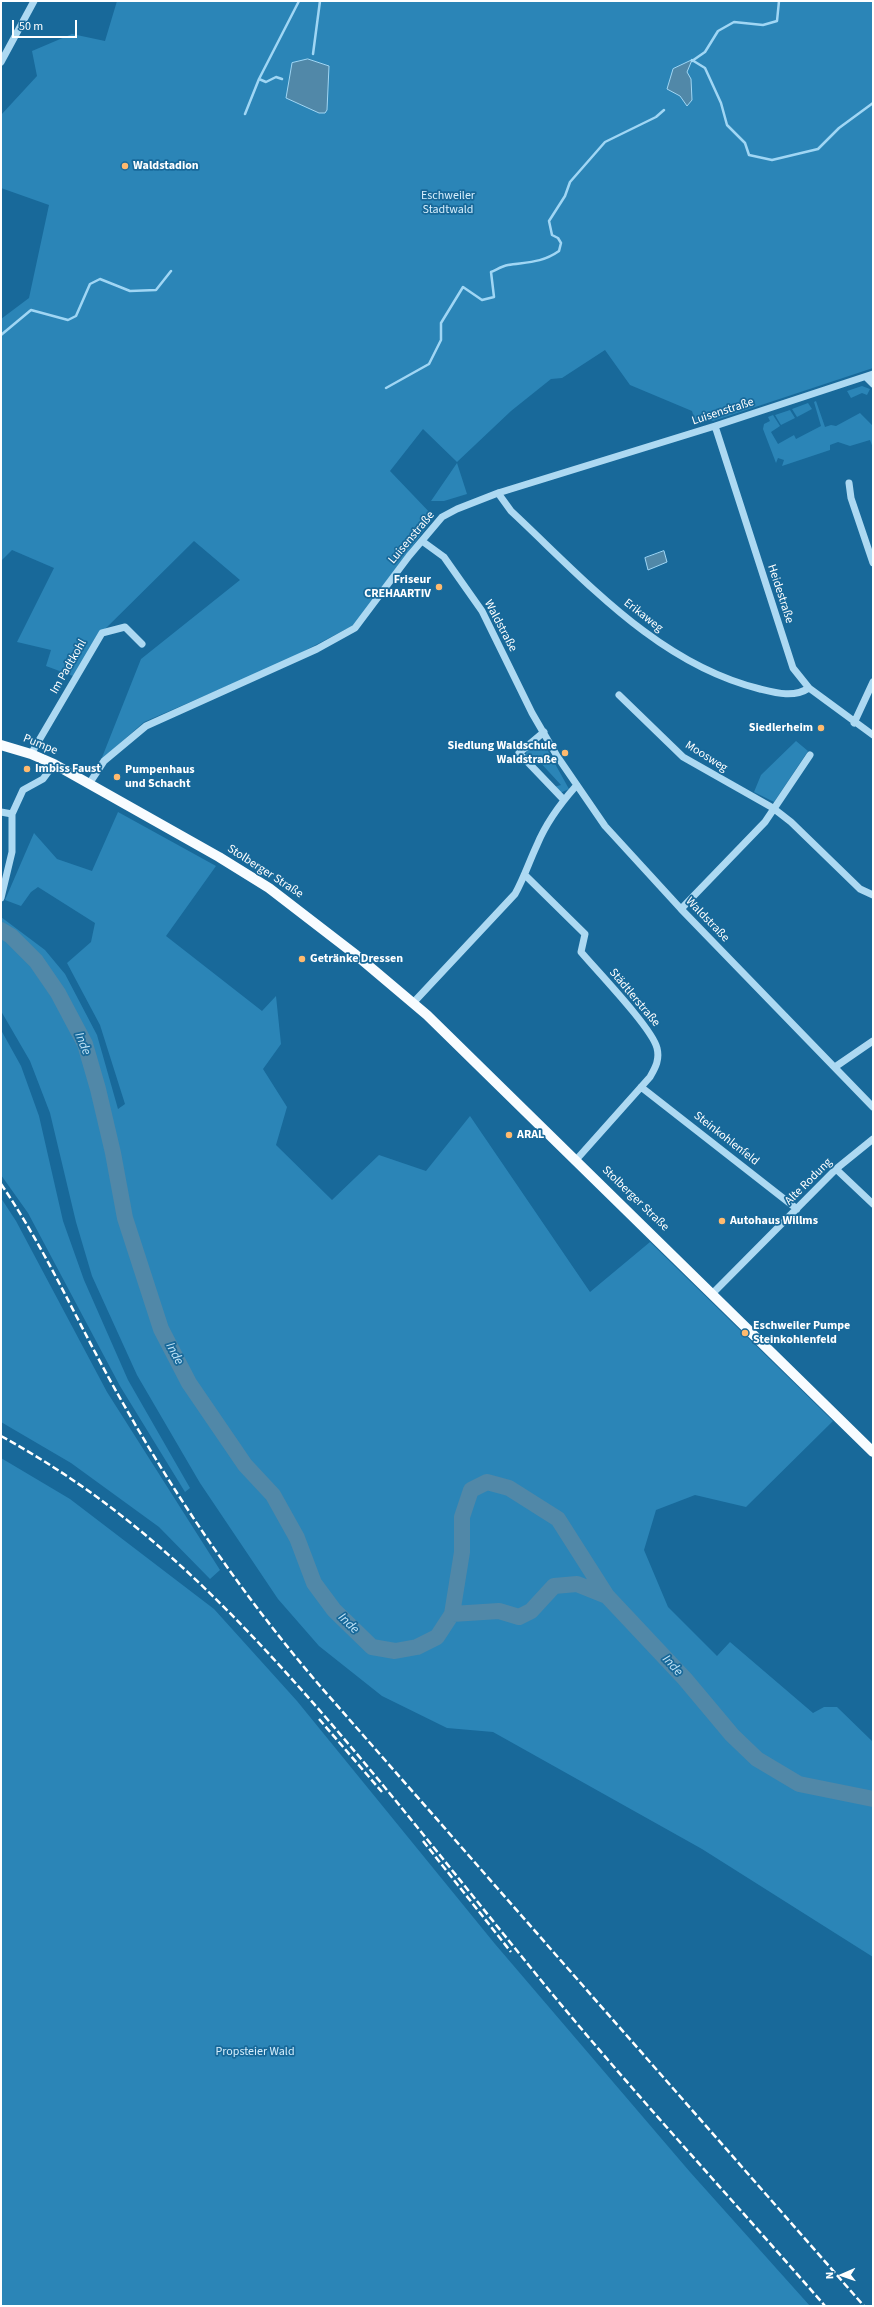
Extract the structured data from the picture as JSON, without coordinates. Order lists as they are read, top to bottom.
{
  "streets": {
    "main road": ["Pumpe", "Stolberger Straße"],
    "street": [
      "Luisenstraße",
      "Heidestraße",
      "Erikaweg",
      "Waldstraße",
      "Im Padtkohl",
      "Moosweg",
      "Städtlerstraße",
      "Steinkohlenfeld",
      "Alte Rodung"
    ]
  },
  "crossings": [
    ["Luisenstraße", "Heidestraße"],
    ["Luisenstraße", "Erikaweg"],
    ["Luisenstraße", "Waldstraße"],
    ["Luisenstraße", "Pumpe"],
    ["Luisenstraße", "Stolberger Straße"],
    ["Heidestraße", "Erikaweg"],
    ["Im Padtkohl", "Pumpe"],
    ["Pumpe", "Stolberger Straße"],
    ["Stolberger Straße", "Städtlerstraße"],
    ["Stolberger Straße", "Alte Rodung"],
    ["Städtlerstraße", "Steinkohlenfeld"],
    ["Steinkohlenfeld", "Alte Rodung"]
  ],
  "water": ["Inde"],
  "parks": ["Eschweiler Stadtwald", "Propsteier Wald"],
  "places": [
    "Waldstadion",
    "Friseur CREHAARTIV",
    "Siedlerheim",
    "Siedlung Waldschule Waldstraße",
    "Imbiss Faust",
    "Pumpenhaus und Schacht",
    "Getränke Dressen",
    "ARAL",
    "Autohaus Willms",
    "Eschweiler Pumpe Steinkohlenfeld"
  ],
  "scale_bar": "50 m",
  "north": "left"
}
